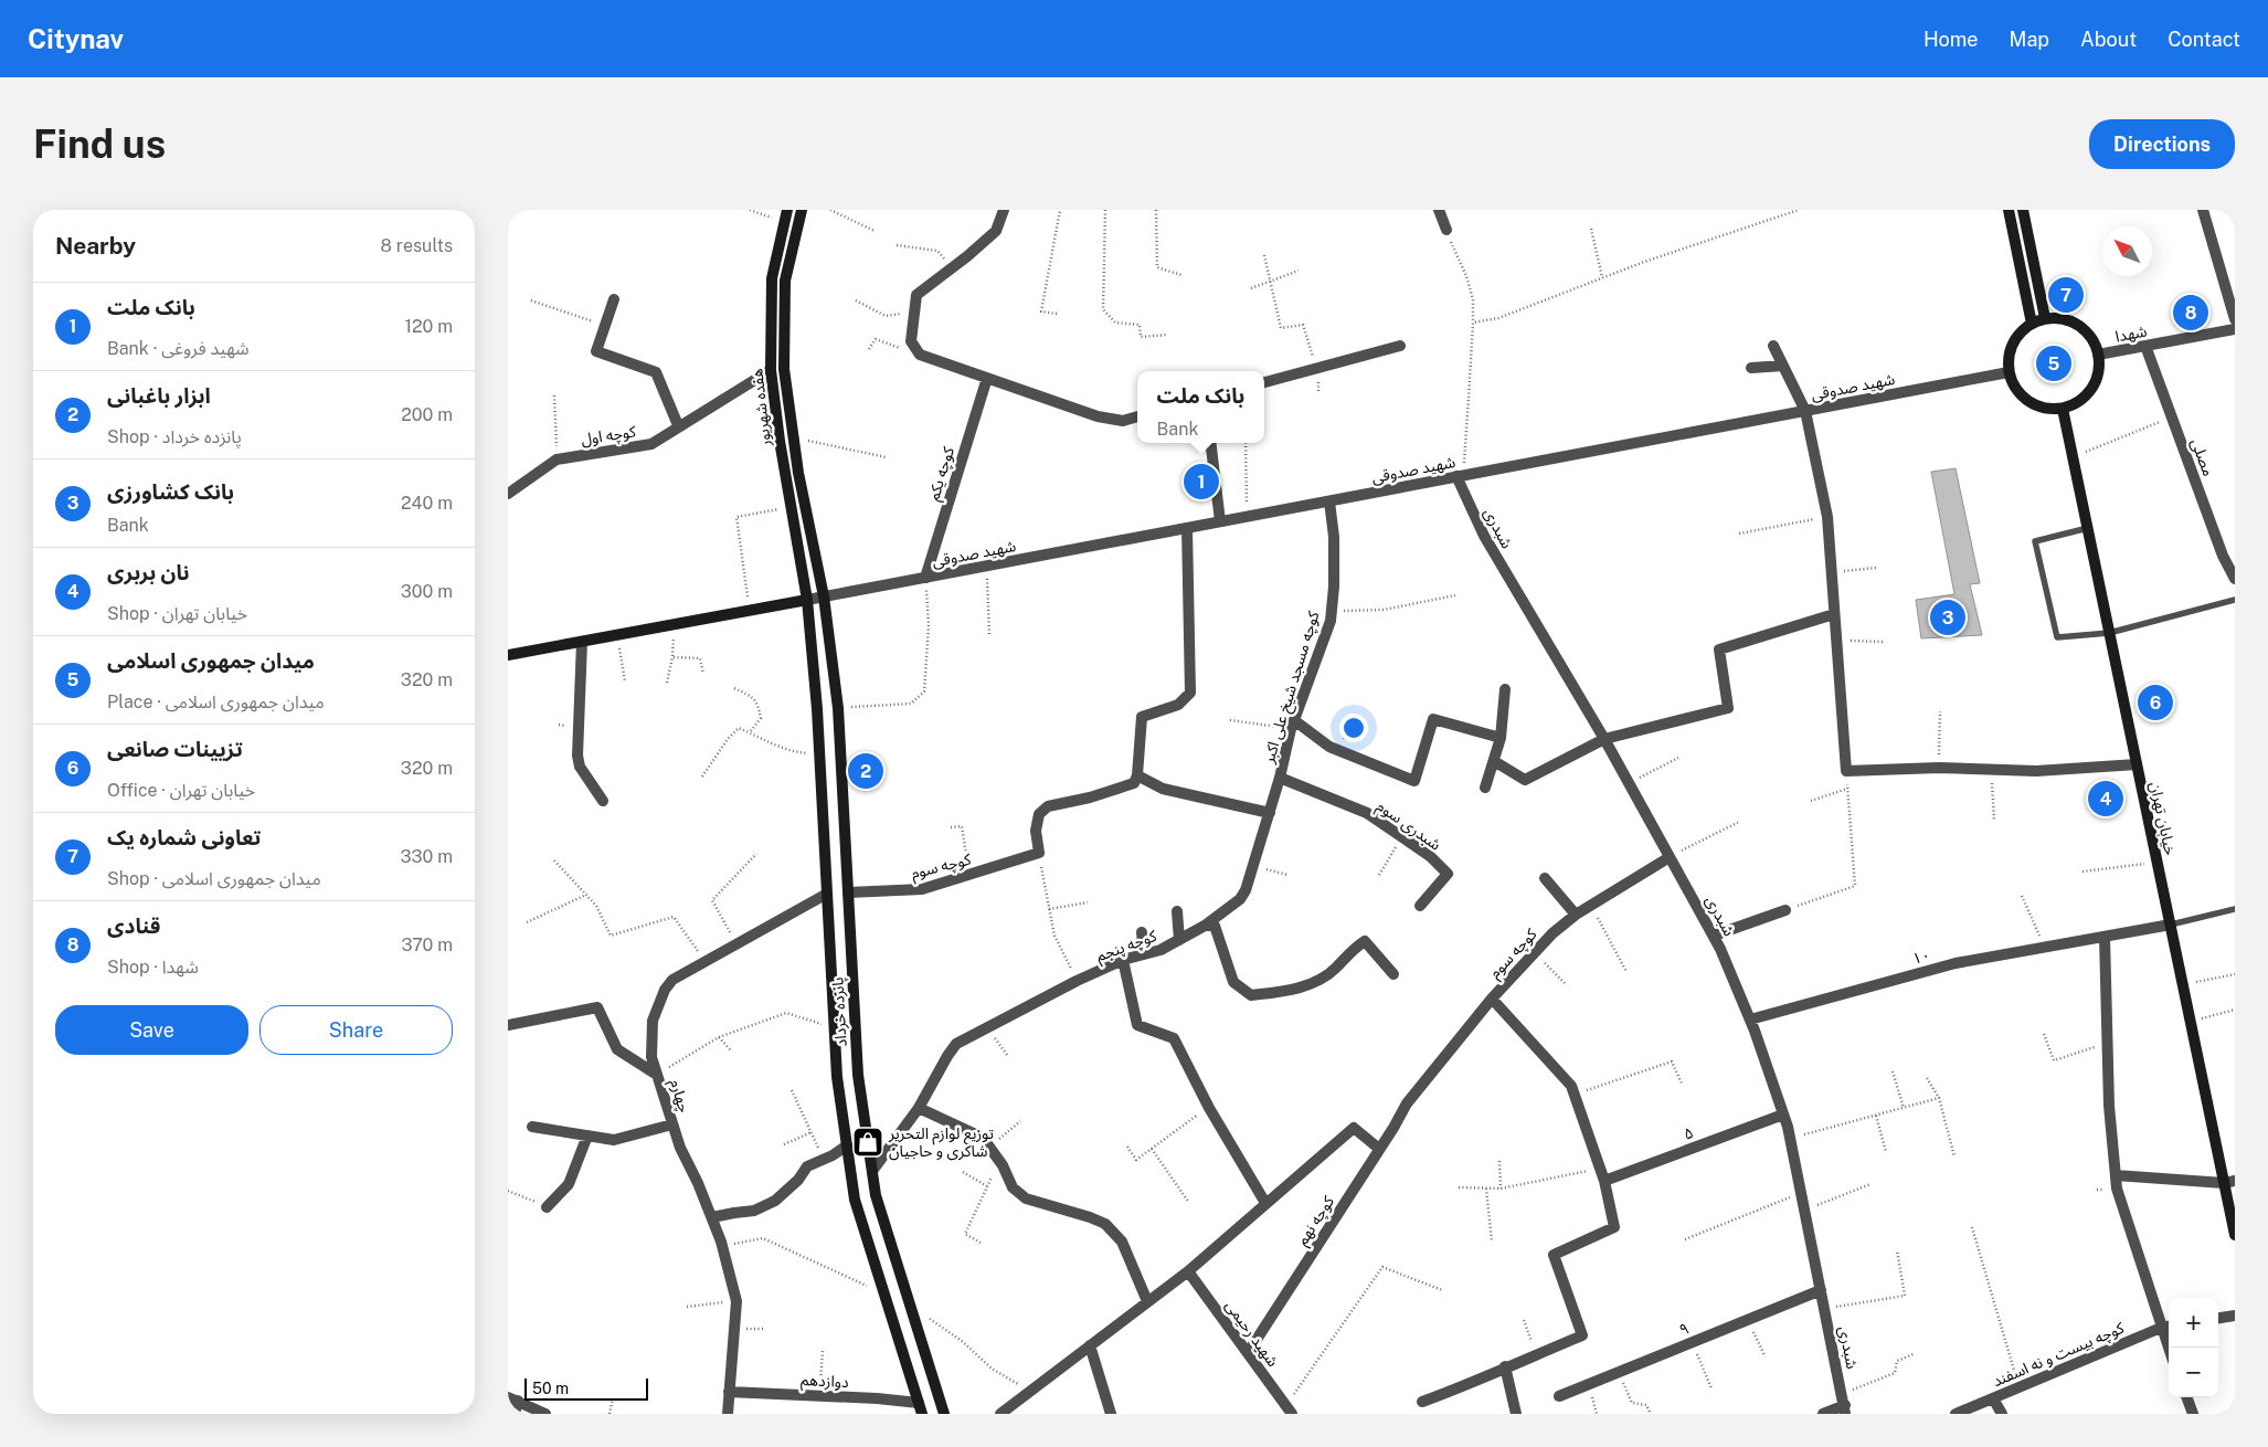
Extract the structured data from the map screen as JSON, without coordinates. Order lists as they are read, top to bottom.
{
  "streets": {
    "main road": ["هفده شهریور", "خیابان تهران", "پانزده خرداد"],
    "street": [
      "شهدا",
      "شهید صدوقی",
      "کوچه اول",
      "مصلی",
      "کوچه یکم",
      "شبدری",
      "کوچه مسجد شیخ علی اکبر",
      "شبدری سوم",
      "کوچه سوم",
      "کوچه پنجم",
      "۱۰",
      "چهارم",
      "۵",
      "کوچه نهم",
      "۹",
      "شهید رحیمی",
      "کوچه بیست و نه اسفند",
      "دوازدهم"
    ]
  },
  "crossings": [
    ["شهدا", "شهید صدوقی"],
    ["شهدا", "مصلی"],
    ["شهدا", "خیابان تهران"],
    ["شهید صدوقی", "هفده شهریور"],
    ["شهید صدوقی", "کوچه یکم"],
    ["شهید صدوقی", "شبدری"],
    ["شهید صدوقی", "کوچه مسجد شیخ علی اکبر"],
    ["شهید صدوقی", "خیابان تهران"],
    ["شهید صدوقی", "پانزده خرداد"],
    ["هفده شهریور", "کوچه اول"],
    ["هفده شهریور", "پانزده خرداد"],
    ["شبدری", "کوچه سوم"],
    ["شبدری", "۱۰"],
    ["شبدری", "۵"],
    ["شبدری", "۹"],
    ["کوچه مسجد شیخ علی اکبر", "شبدری سوم"],
    ["کوچه مسجد شیخ علی اکبر", "کوچه پنجم"],
    ["خیابان تهران", "۱۰"],
    ["کوچه سوم", "پانزده خرداد"],
    ["کوچه سوم", "کوچه نهم"],
    ["کوچه پنجم", "پانزده خرداد"],
    ["پانزده خرداد", "چهارم"],
    ["پانزده خرداد", "دوازدهم"],
    ["چهارم", "دوازدهم"],
    ["کوچه نهم", "شهید رحیمی"]
  ],
  "places": {
    "shop": ["توزیع لوازم التحریر شاکری و حاجیان"]
  },
  "scale_bar": "50 m",
  "north": "top left",
  "page": {
    "header": "Citynav",
    "nav": [
      "Home",
      "Map",
      "About",
      "Contact"
    ],
    "buttons": [
      "Directions",
      ["Save", "Share"]
    ],
    "title": "Find us",
    "heading": ["Nearby", "8 results"],
    "pins": [
      "7",
      "8",
      "5",
      "1",
      "3",
      "6",
      "2",
      "4"
    ],
    "list": [
      {
        "mark": "1",
        "name": "بانک ملت",
        "note": "Bank · شهید فروغی",
        "value": "120 m"
      },
      {
        "mark": "2",
        "name": "ابزار باغبانی",
        "note": "Shop · پانزده خرداد",
        "value": "200 m"
      },
      {
        "mark": "3",
        "name": "بانک کشاورزی",
        "note": "Bank",
        "value": "240 m"
      },
      {
        "mark": "4",
        "name": "نان بربری",
        "note": "Shop · خیابان تهران",
        "value": "300 m"
      },
      {
        "mark": "5",
        "name": "میدان جمهوری اسلامی",
        "note": "Place · میدان جمهوری اسلامی",
        "value": "320 m"
      },
      {
        "mark": "6",
        "name": "تزیینات صانعی",
        "note": "Office · خیابان تهران",
        "value": "320 m"
      },
      {
        "mark": "7",
        "name": "تعاونی شماره یک",
        "note": "Shop · میدان جمهوری اسلامی",
        "value": "330 m"
      },
      {
        "mark": "8",
        "name": "قنادی",
        "note": "Shop · شهدا",
        "value": "370 m"
      }
    ],
    "popup": ["بانک ملت", "Bank"],
    "map_buttons": ["+", "−"],
    "scale": "50 m"
  }
}
